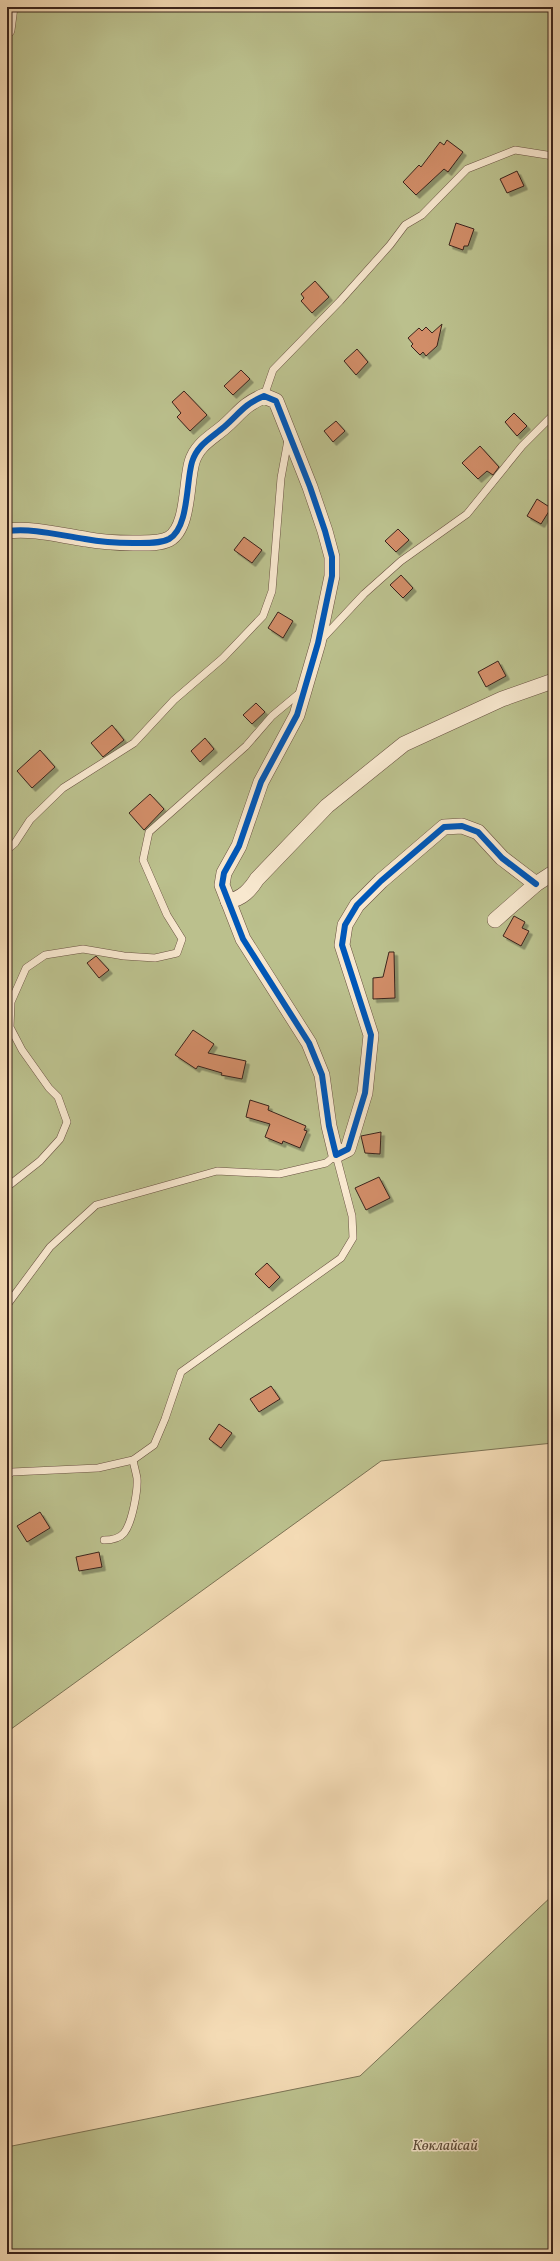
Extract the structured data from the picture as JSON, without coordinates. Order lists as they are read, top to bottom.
{
  "parks": ["Көклайсай"]
}
